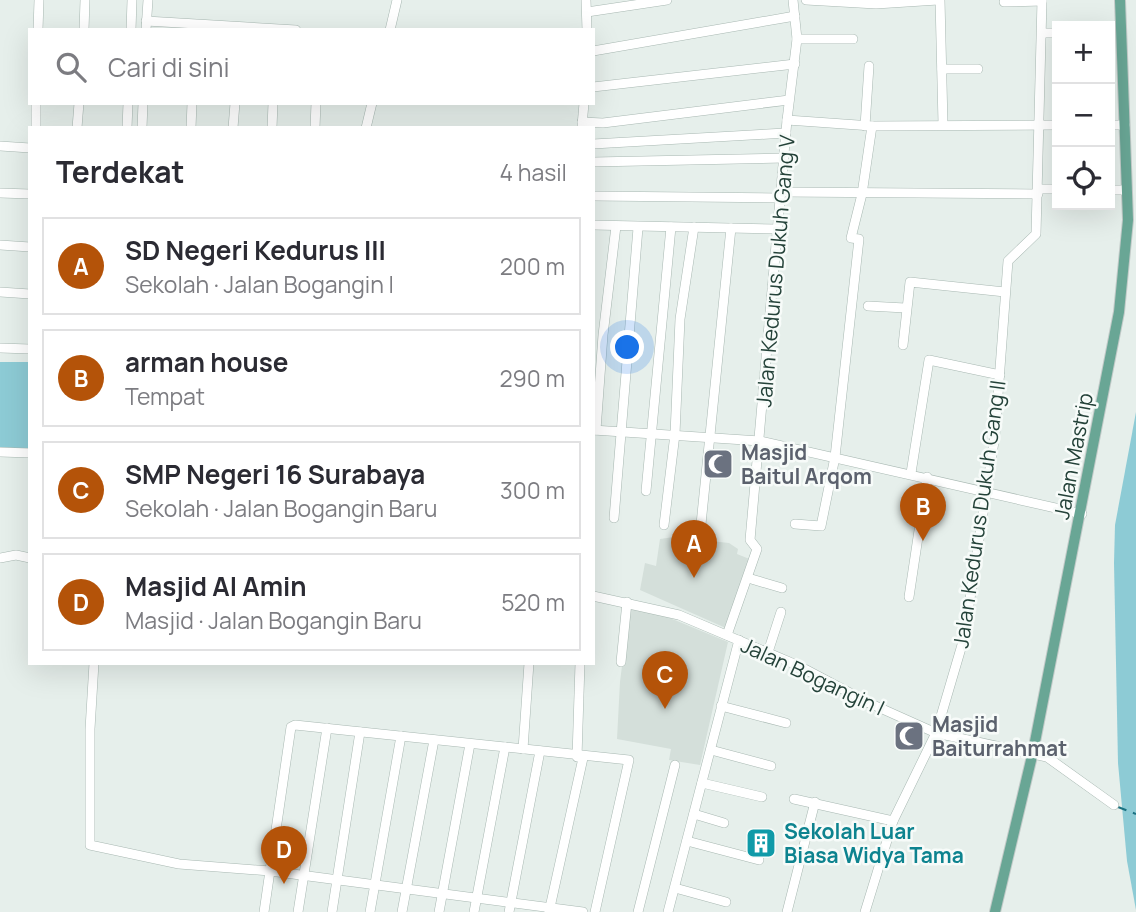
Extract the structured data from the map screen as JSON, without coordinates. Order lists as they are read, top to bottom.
{
  "streets": {
    "main road": ["Jalan Mastrip"],
    "street": ["Jalan Kedurus Dukuh Gang V", "Jalan Kedurus Dukuh Gang II", "Jalan Bogangin I"]
  },
  "crossings": [
    ["Jalan Mastrip", "Jalan Bogangin I"],
    ["Jalan Kedurus Dukuh Gang II", "Jalan Bogangin I"]
  ],
  "places": {
    "mosque": ["Masjid Baitul Arqom", "Masjid Baiturrahmat"],
    "building": ["Sekolah Luar Biasa Widya Tama"]
  },
  "page": {
    "map_buttons": ["+", "−"],
    "search": "Cari di sini",
    "heading": ["Terdekat", "4 hasil"],
    "list": [
      {
        "mark": "A",
        "name": "SD Negeri Kedurus III",
        "note": "Sekolah · Jalan Bogangin I",
        "value": "200 m"
      },
      {
        "mark": "B",
        "name": "arman house",
        "note": "Tempat",
        "value": "290 m"
      },
      {
        "mark": "C",
        "name": "SMP Negeri 16 Surabaya",
        "note": "Sekolah · Jalan Bogangin Baru",
        "value": "300 m"
      },
      {
        "mark": "D",
        "name": "Masjid Al Amin",
        "note": "Masjid · Jalan Bogangin Baru",
        "value": "520 m"
      }
    ],
    "pins": [
      "B",
      "A",
      "C",
      "D"
    ]
  }
}
